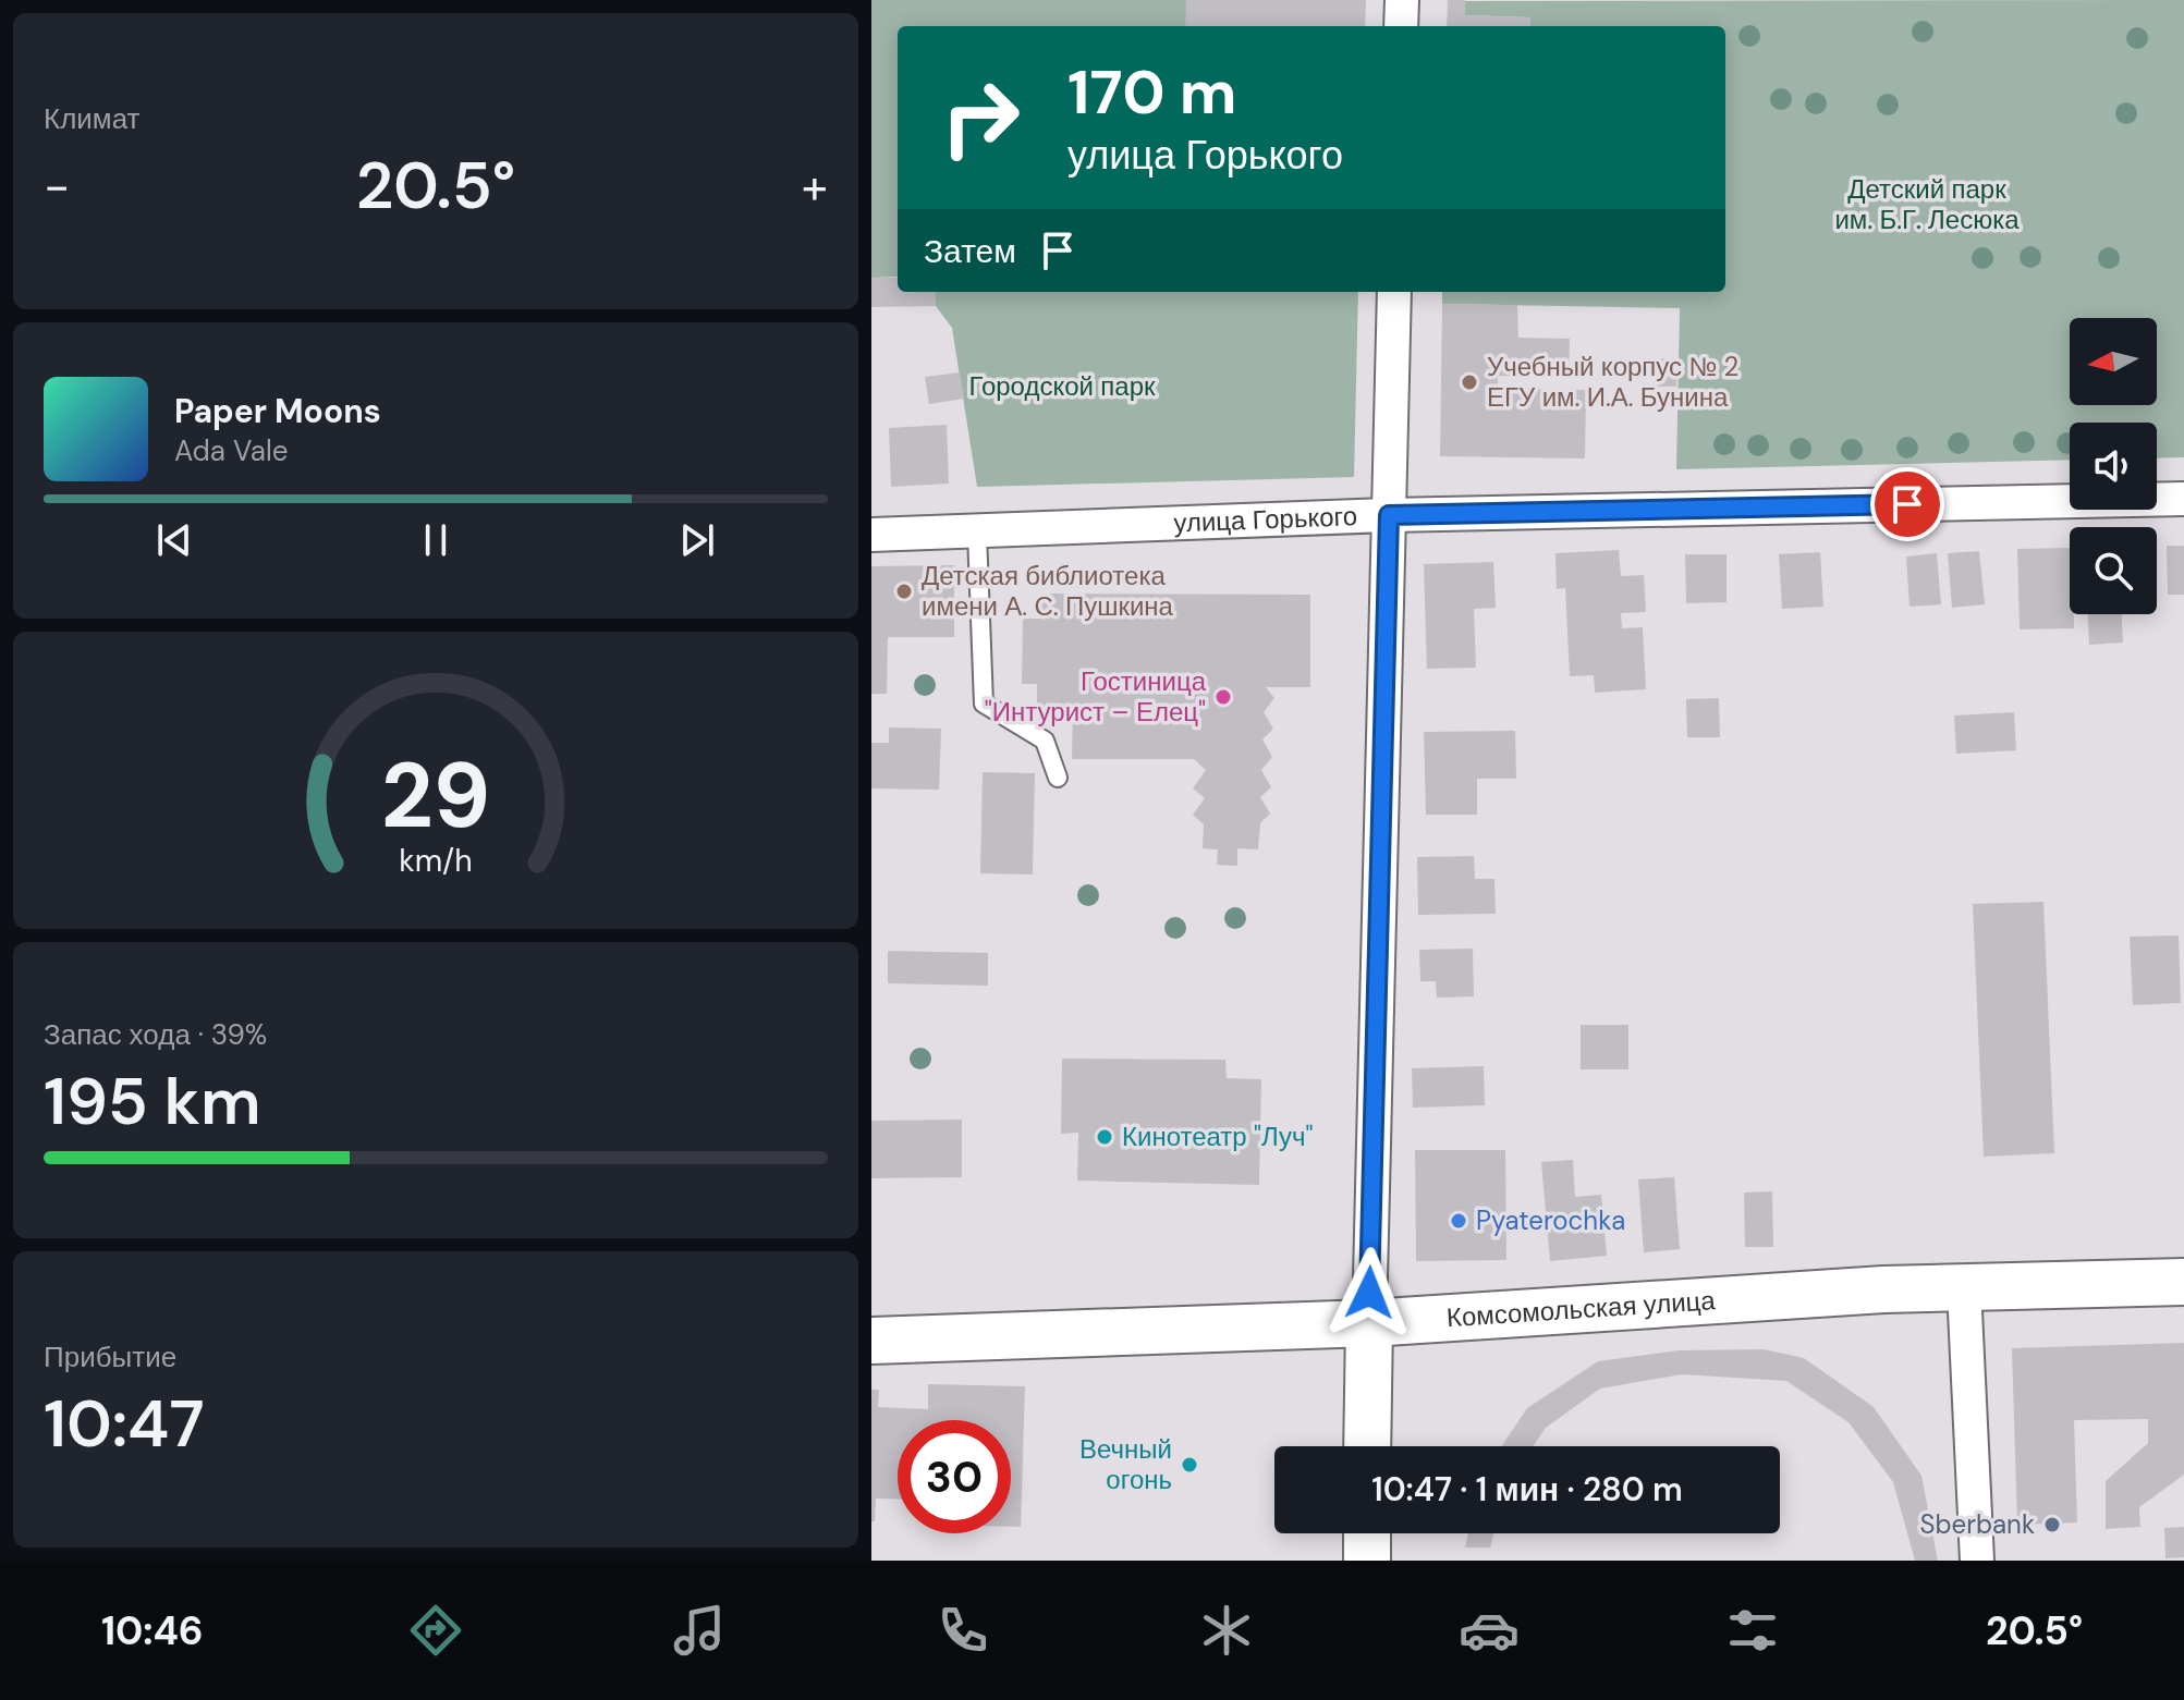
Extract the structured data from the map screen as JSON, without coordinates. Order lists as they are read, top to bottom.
{
  "streets": {
    "main road": ["Комсомольская улица"],
    "street": ["улица Горького"]
  },
  "parks": ["Детский парк им. Б.Г. Лесюка", "Городской парк"],
  "places": [
    "Учебный корпус № 2 ЕГУ им. И.А. Бунина",
    "Детская библиотека имени А. С. Пушкина",
    "Гостиница \"Интурист – Елец\"",
    "Кинотеатр \"Луч\"",
    "Pyaterochka",
    "Вечный огонь",
    "Sberbank"
  ],
  "north": "left",
  "page": {
    "tile": [
      "Климат",
      ["Запас хода · 39%", "195 km"],
      ["Прибытие", "10:47"]
    ],
    "turn": ["170 m", "улица Горького"],
    "heat": ["−", "20.5°", "+"],
    "then": "Затем",
    "song": ["Paper Moons", "Ada Vale"],
    "limit": "30",
    "trip": "10:47 · 1 мин · 280 m",
    "tabs": ["10:46", "20.5°"],
    "gauge": ["29", "km/h"]
  }
}
